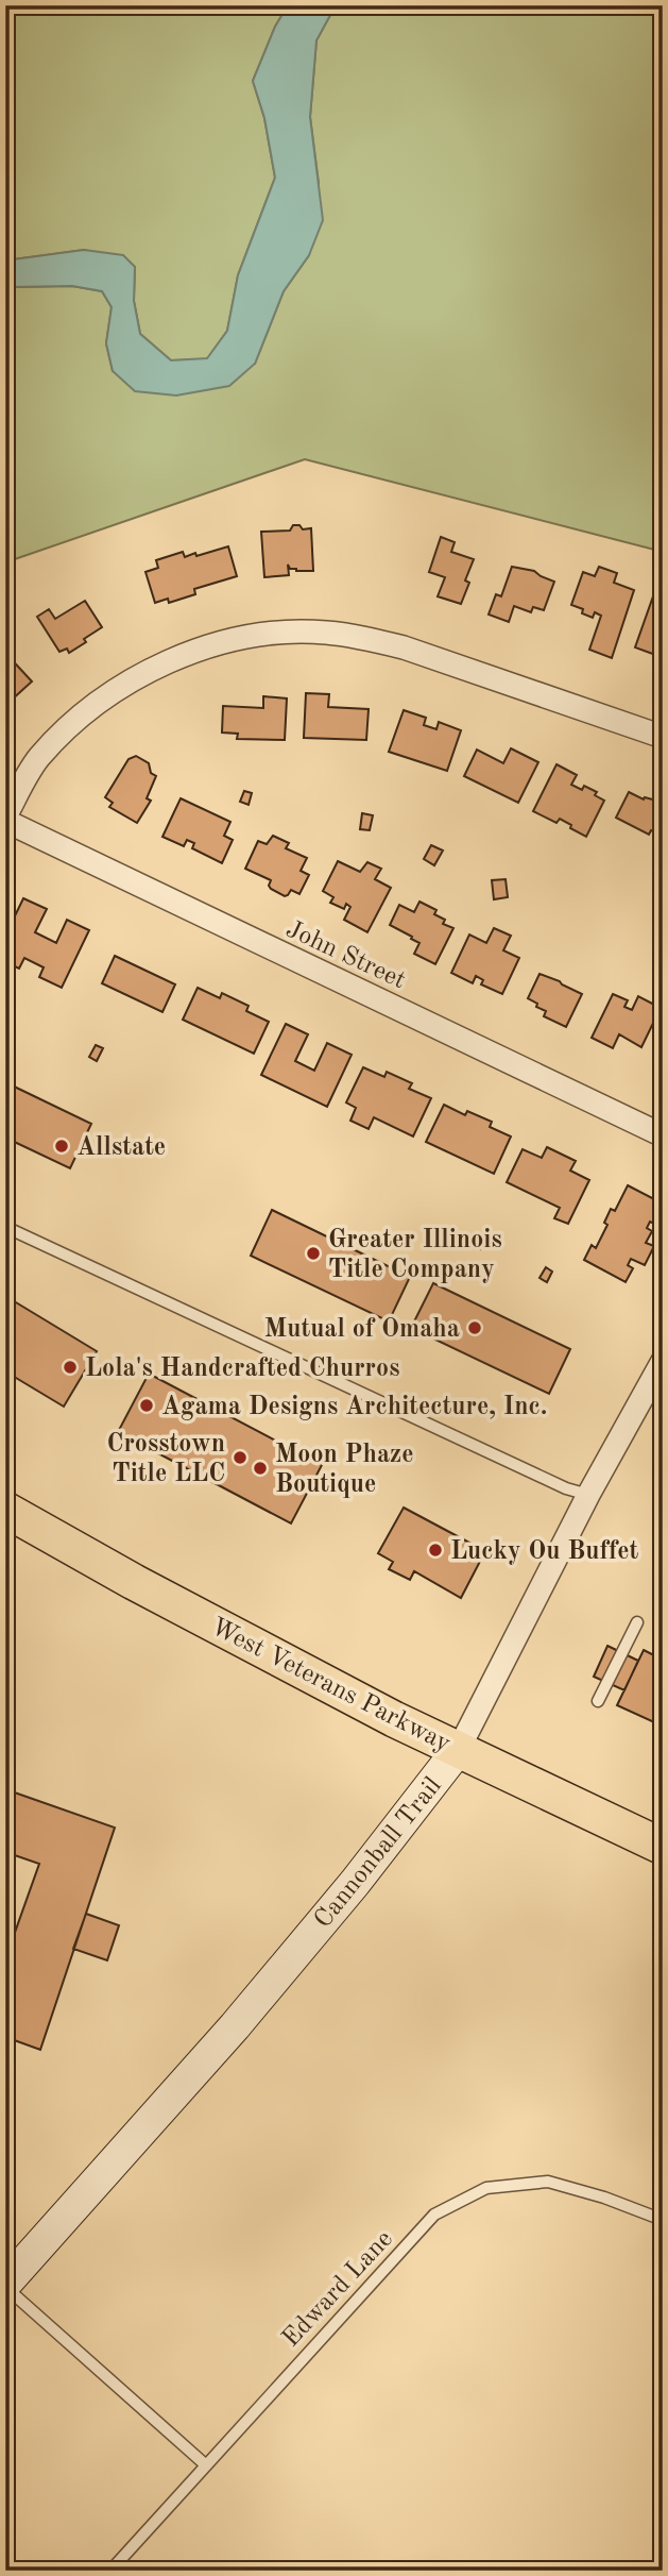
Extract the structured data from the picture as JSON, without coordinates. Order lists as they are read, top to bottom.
{
  "streets": {
    "main road": ["West Veterans Parkway", "Cannonball Trail"],
    "street": ["John Street"],
    "lane": ["Edward Lane"]
  },
  "crossings": [
    ["West Veterans Parkway", "Cannonball Trail"]
  ],
  "places": [
    "Allstate",
    "Greater Illinois Title Company",
    "Mutual of Omaha",
    "Lola's Handcrafted Churros",
    "Agama Designs Architecture, Inc.",
    "Crosstown Title LLC",
    "Moon Phaze Boutique",
    "Lucky Ou Buffet"
  ]
}
